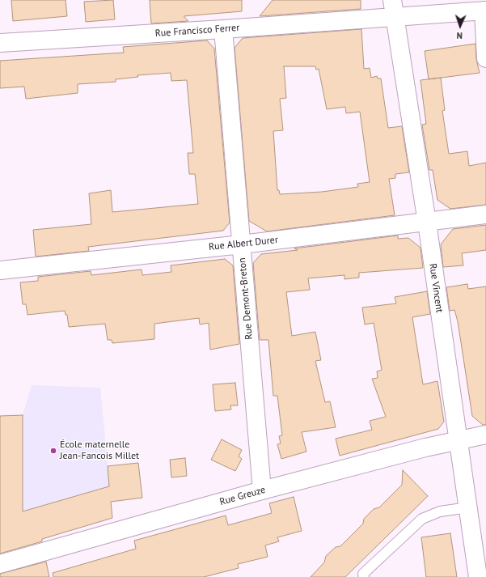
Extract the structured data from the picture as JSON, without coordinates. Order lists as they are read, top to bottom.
{
  "streets": {
    "street": [
      "Rue Francisco Ferrer",
      "Rue Albert Durer",
      "Rue Vincent",
      "Rue Demont-Breton",
      "Rue Greuze"
    ]
  },
  "crossings": [
    ["Rue Francisco Ferrer", "Rue Vincent"],
    ["Rue Francisco Ferrer", "Rue Demont-Breton"],
    ["Rue Albert Durer", "Rue Vincent"],
    ["Rue Albert Durer", "Rue Demont-Breton"],
    ["Rue Vincent", "Rue Greuze"],
    ["Rue Demont-Breton", "Rue Greuze"]
  ],
  "places": ["École maternelle Jean-Fancois Millet"],
  "north": "bottom"
}
